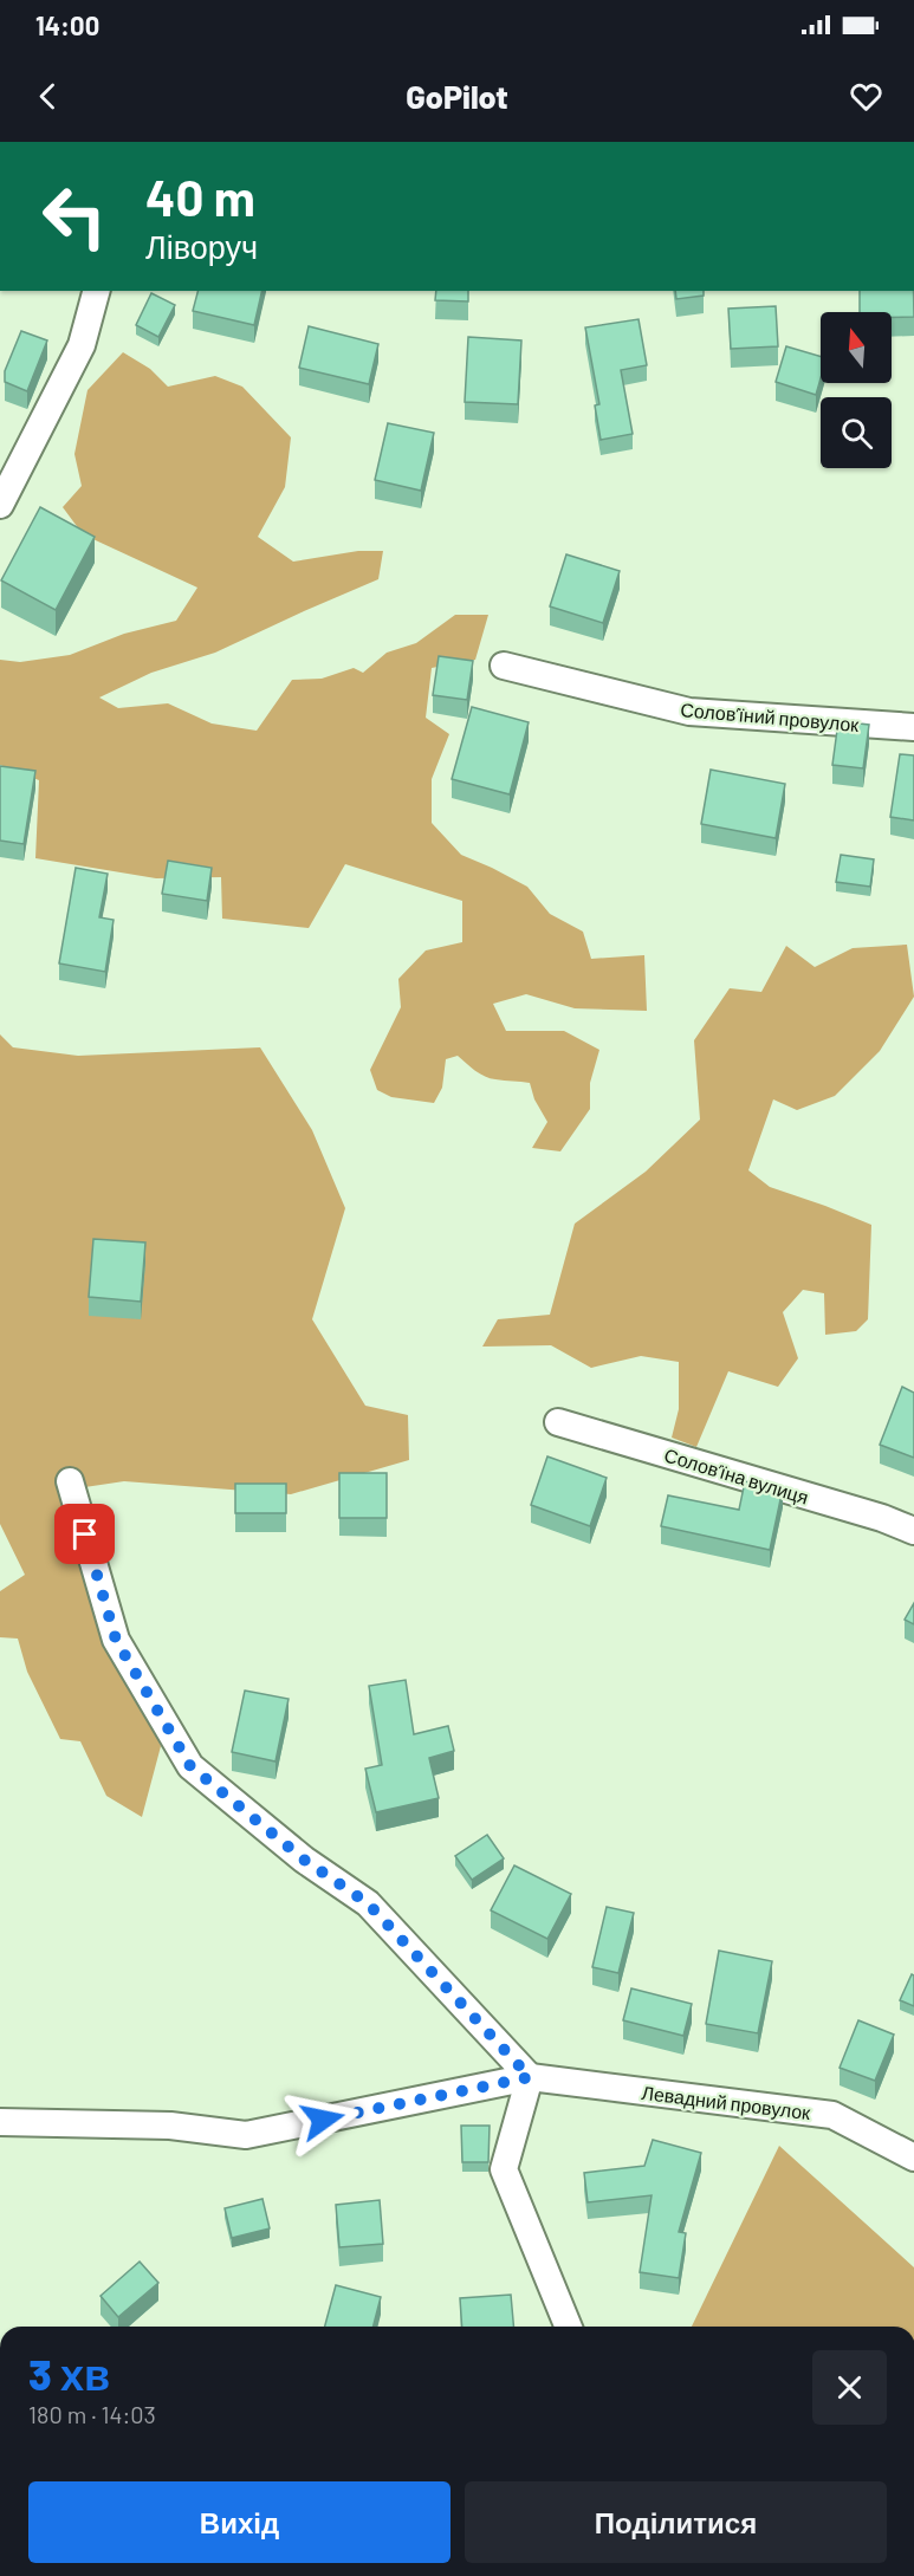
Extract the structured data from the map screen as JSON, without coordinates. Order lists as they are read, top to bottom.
{
  "streets": {
    "street": ["Соловʼїний провулок", "Соловʼїна вулиця", "Левадний провулок"]
  },
  "north": "top",
  "page": {
    "status": "14:00",
    "header": "GoPilot",
    "turn": ["40 m", "Ліворуч"],
    "heading": ["3 хв", "180 m · 14:03"],
    "buttons": ["Вихід", "Поділитися"]
  }
}
